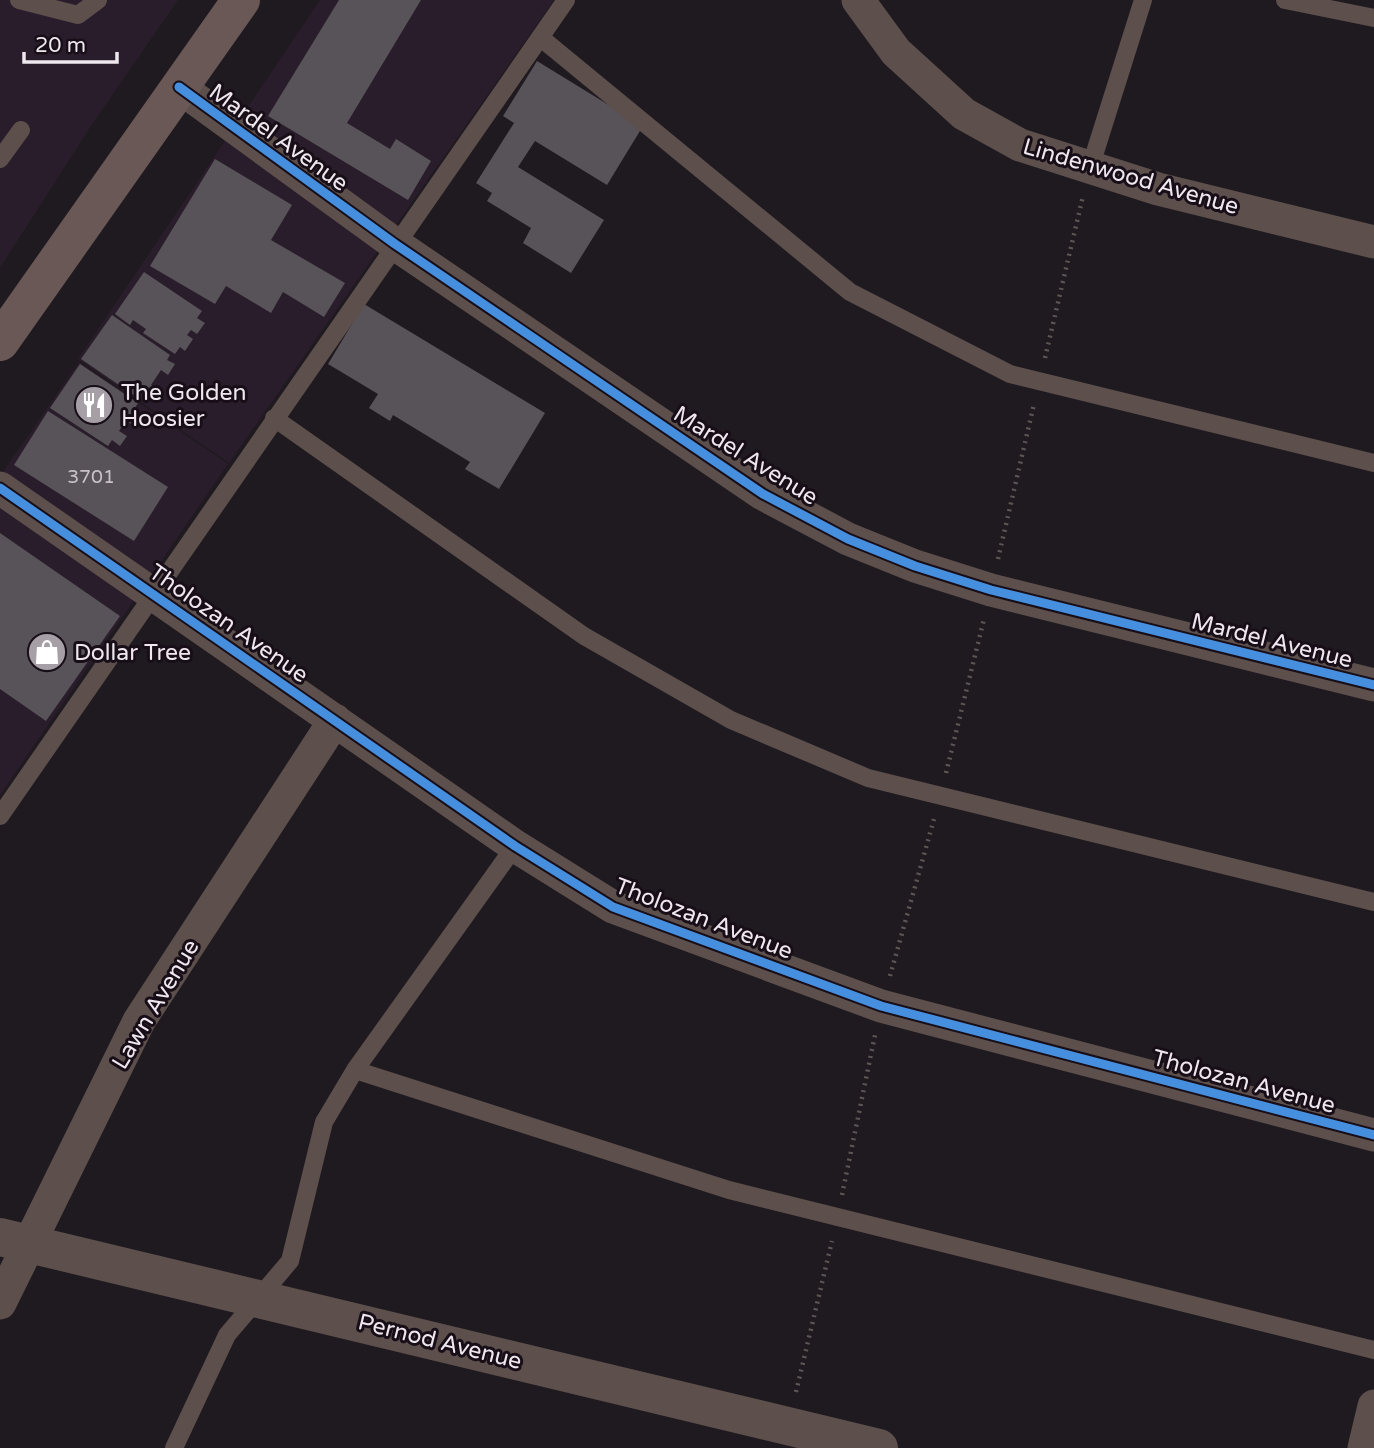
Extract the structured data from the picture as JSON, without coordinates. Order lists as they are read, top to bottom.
{
  "streets": {
    "street": [
      "Mardel Avenue",
      "Lindenwood Avenue",
      "Tholozan Avenue",
      "Lawn Avenue",
      "Pernod Avenue"
    ]
  },
  "crossings": [
    ["Tholozan Avenue", "Lawn Avenue"],
    ["Lawn Avenue", "Pernod Avenue"]
  ],
  "places": {
    "restaurant": ["The Golden Hoosier"],
    "shop": ["Dollar Tree"]
  },
  "house_numbers": ["3701"],
  "scale_bar": "20 m"
}
